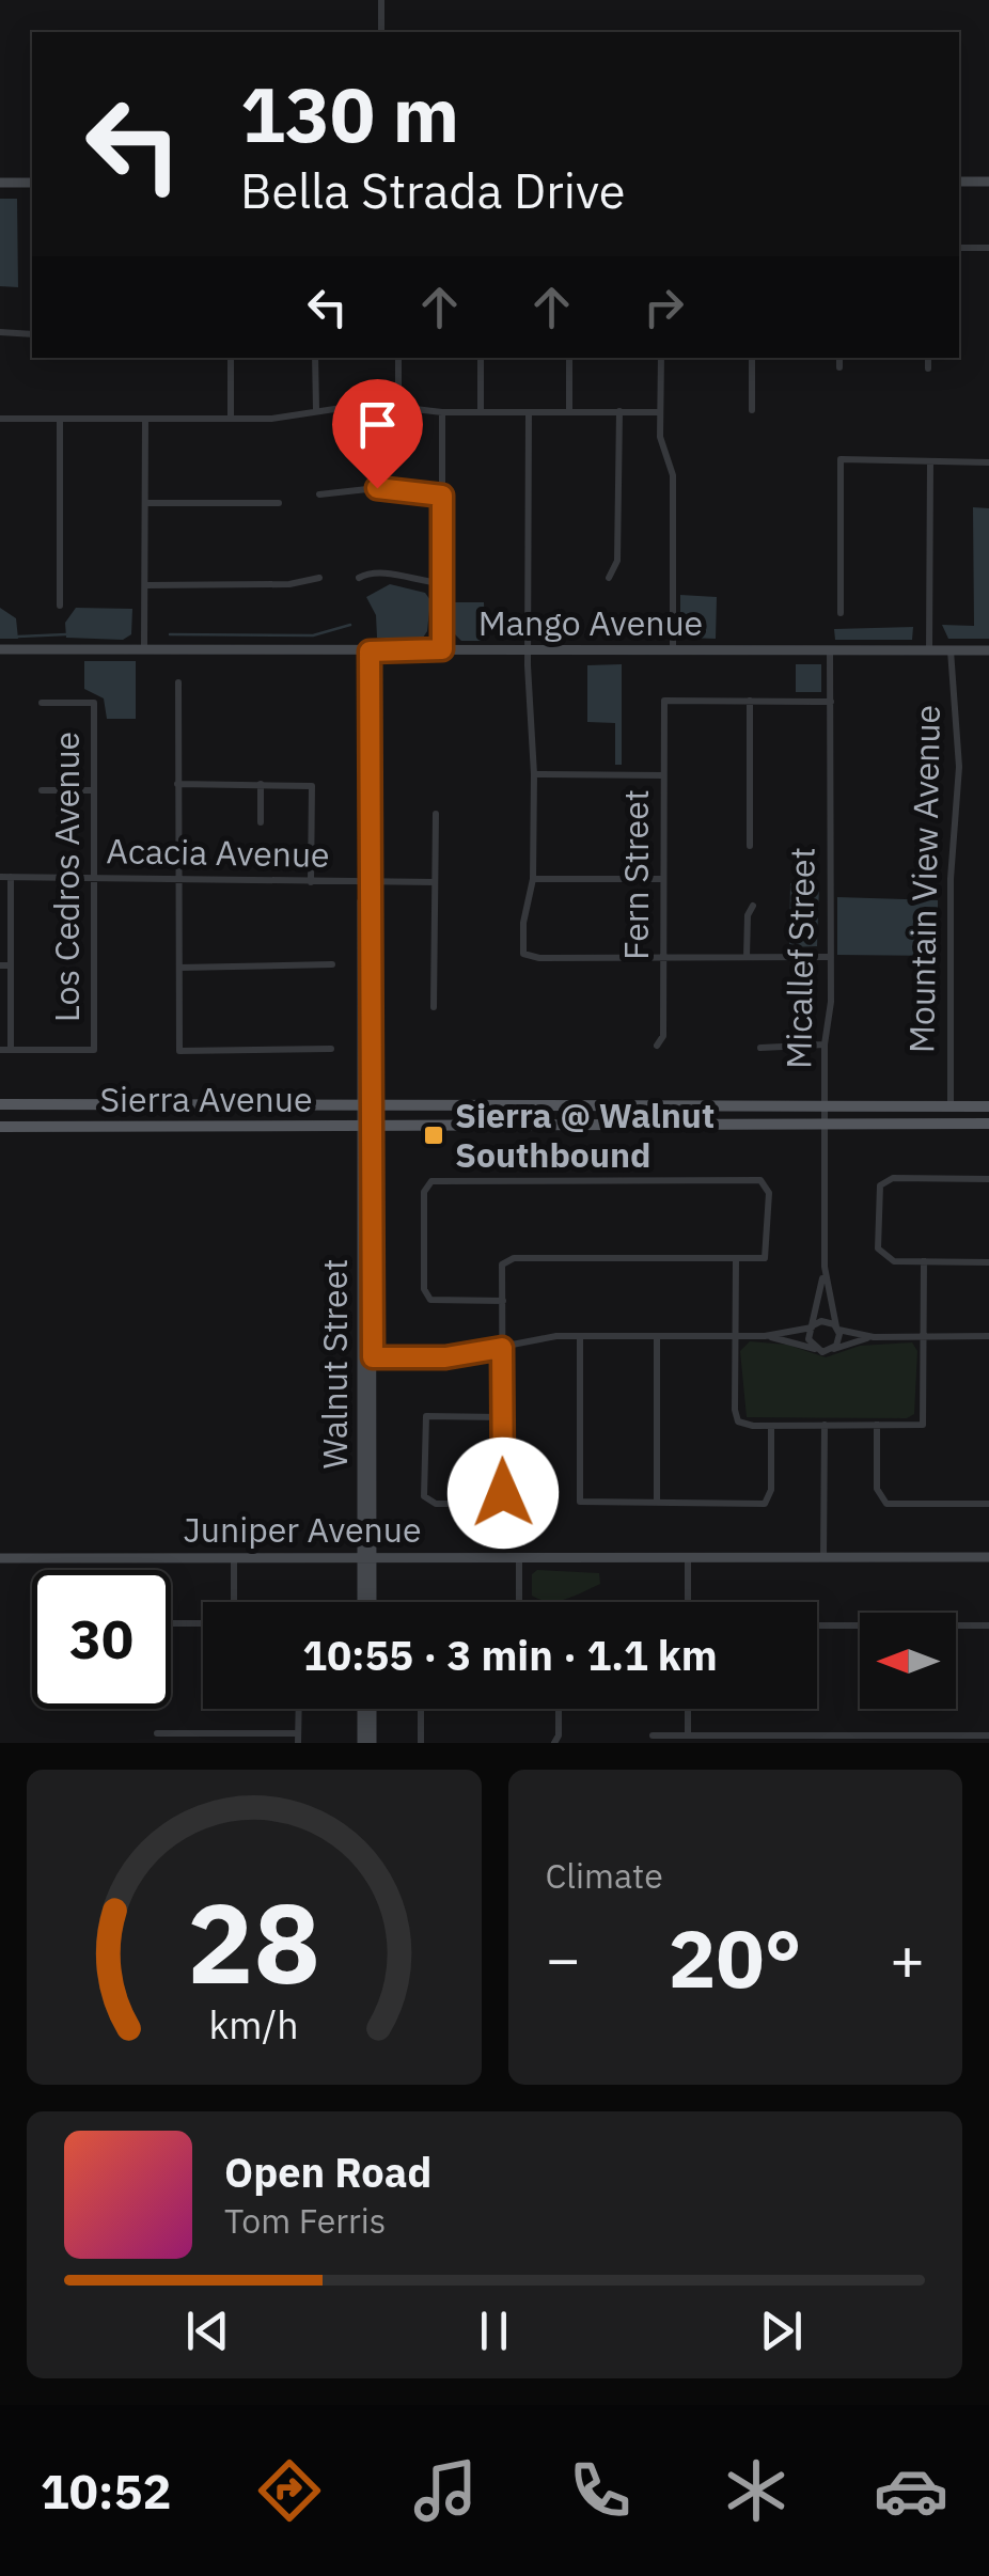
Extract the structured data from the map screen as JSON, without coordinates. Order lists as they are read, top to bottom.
{
  "streets": {
    "main road": ["Sierra Avenue"],
    "street": [
      "Mango Avenue",
      "Acacia Avenue",
      "Fern Street",
      "Los Cedros Avenue",
      "Mountain View Avenue",
      "Micallef Street",
      "Walnut Street",
      "Juniper Avenue"
    ]
  },
  "crossings": [
    ["Mango Avenue", "Mountain View Avenue"],
    ["Mango Avenue", "Micallef Street"],
    ["Mango Avenue", "Walnut Street"],
    ["Acacia Avenue", "Los Cedros Avenue"],
    ["Acacia Avenue", "Walnut Street"],
    ["Mountain View Avenue", "Sierra Avenue"],
    ["Micallef Street", "Sierra Avenue"],
    ["Sierra Avenue", "Walnut Street"],
    ["Walnut Street", "Juniper Avenue"]
  ],
  "places": {
    "transit": ["Sierra @ Walnut Southbound"]
  },
  "north": "left",
  "page": {
    "turn": ["130 m", "Bella Strada Drive"],
    "limit": "30",
    "trip": "10:55 · 3 min · 1.1 km",
    "tile": "Climate",
    "heat": ["−", "20°", "+"],
    "song": ["Open Road", "Tom Ferris"],
    "tabs": "10:52",
    "gauge": ["28", "km/h"]
  }
}
